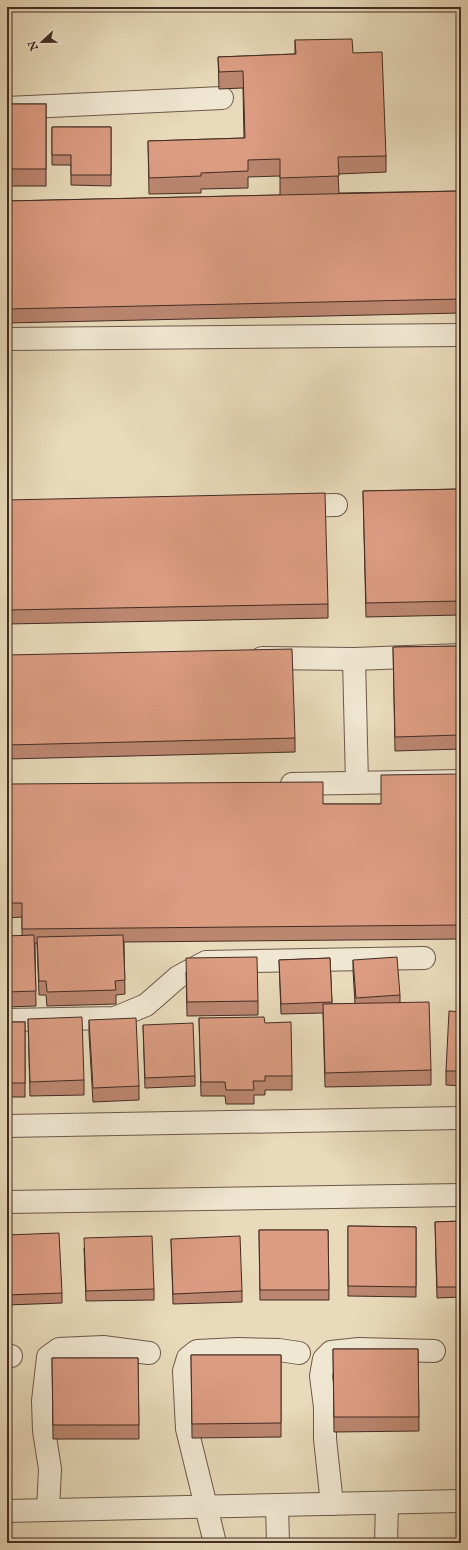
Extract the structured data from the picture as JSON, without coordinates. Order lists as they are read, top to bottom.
{
  "north": "left"
}
